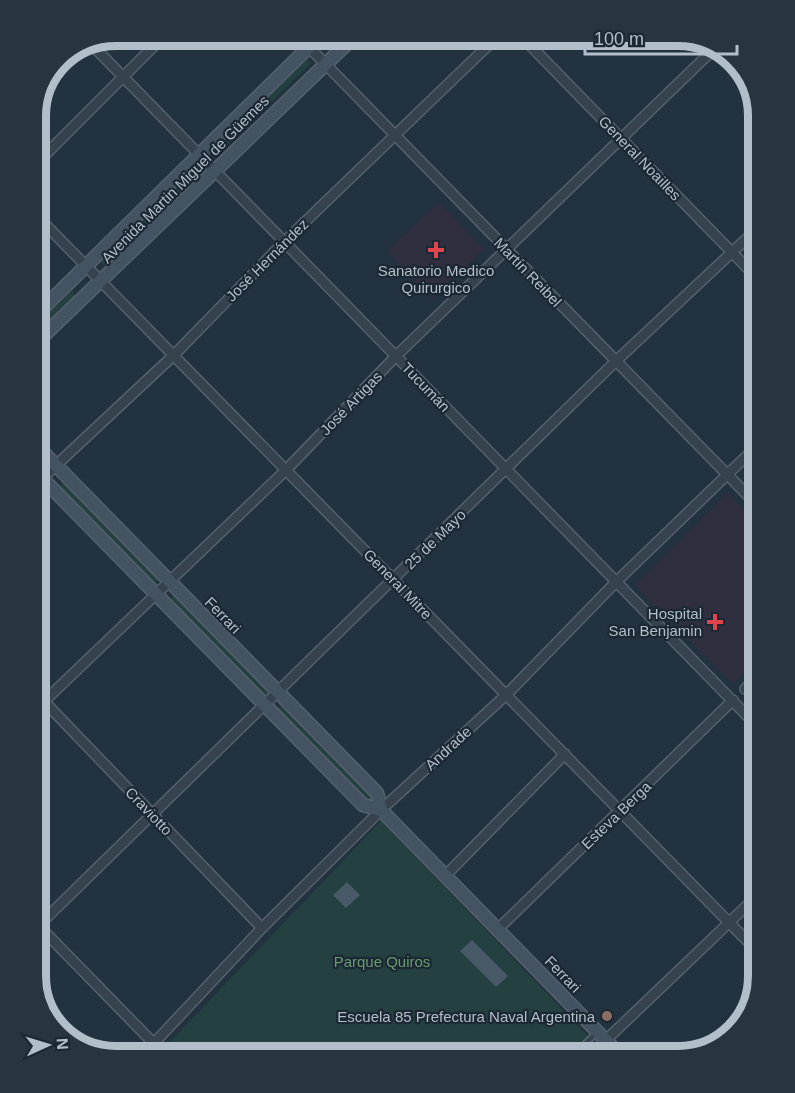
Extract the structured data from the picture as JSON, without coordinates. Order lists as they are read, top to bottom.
{
  "streets": {
    "main road": ["Avenida Martin Miguel de Güemes", "Ferrari"],
    "street": [
      "General Noailles",
      "José Hernández",
      "Martín Reibel",
      "Tucumán",
      "José Artigas",
      "25 de Mayo",
      "General Mitre",
      "Andrade",
      "Craviotto",
      "Esteva Berga"
    ]
  },
  "crossings": [
    ["General Noailles", "José Artigas"],
    ["General Noailles", "25 de Mayo"],
    ["Avenida Martin Miguel de Güemes", "Martín Reibel"],
    ["Avenida Martin Miguel de Güemes", "Tucumán"],
    ["Avenida Martin Miguel de Güemes", "General Mitre"],
    ["José Hernández", "Martín Reibel"],
    ["José Hernández", "Tucumán"],
    ["José Hernández", "General Mitre"],
    ["José Hernández", "Ferrari"],
    ["Martín Reibel", "José Artigas"],
    ["Martín Reibel", "25 de Mayo"],
    ["Martín Reibel", "Andrade"],
    ["Tucumán", "José Artigas"],
    ["Tucumán", "25 de Mayo"],
    ["Tucumán", "Andrade"],
    ["Tucumán", "Esteva Berga"],
    ["José Artigas", "General Mitre"],
    ["José Artigas", "Ferrari"],
    ["25 de Mayo", "General Mitre"],
    ["25 de Mayo", "Ferrari"],
    ["25 de Mayo", "Craviotto"],
    ["General Mitre", "Andrade"],
    ["General Mitre", "Esteva Berga"],
    ["Ferrari", "Andrade"],
    ["Ferrari", "Esteva Berga"],
    ["Andrade", "Craviotto"]
  ],
  "parks": ["Parque Quiros"],
  "places": {
    "health": ["Sanatorio Medico Quirurgico", "Hospital San Benjamin"],
    "other": ["Escuela 85 Prefectura Naval Argentina"]
  },
  "scale_bar": "100 m",
  "north": "right"
}
